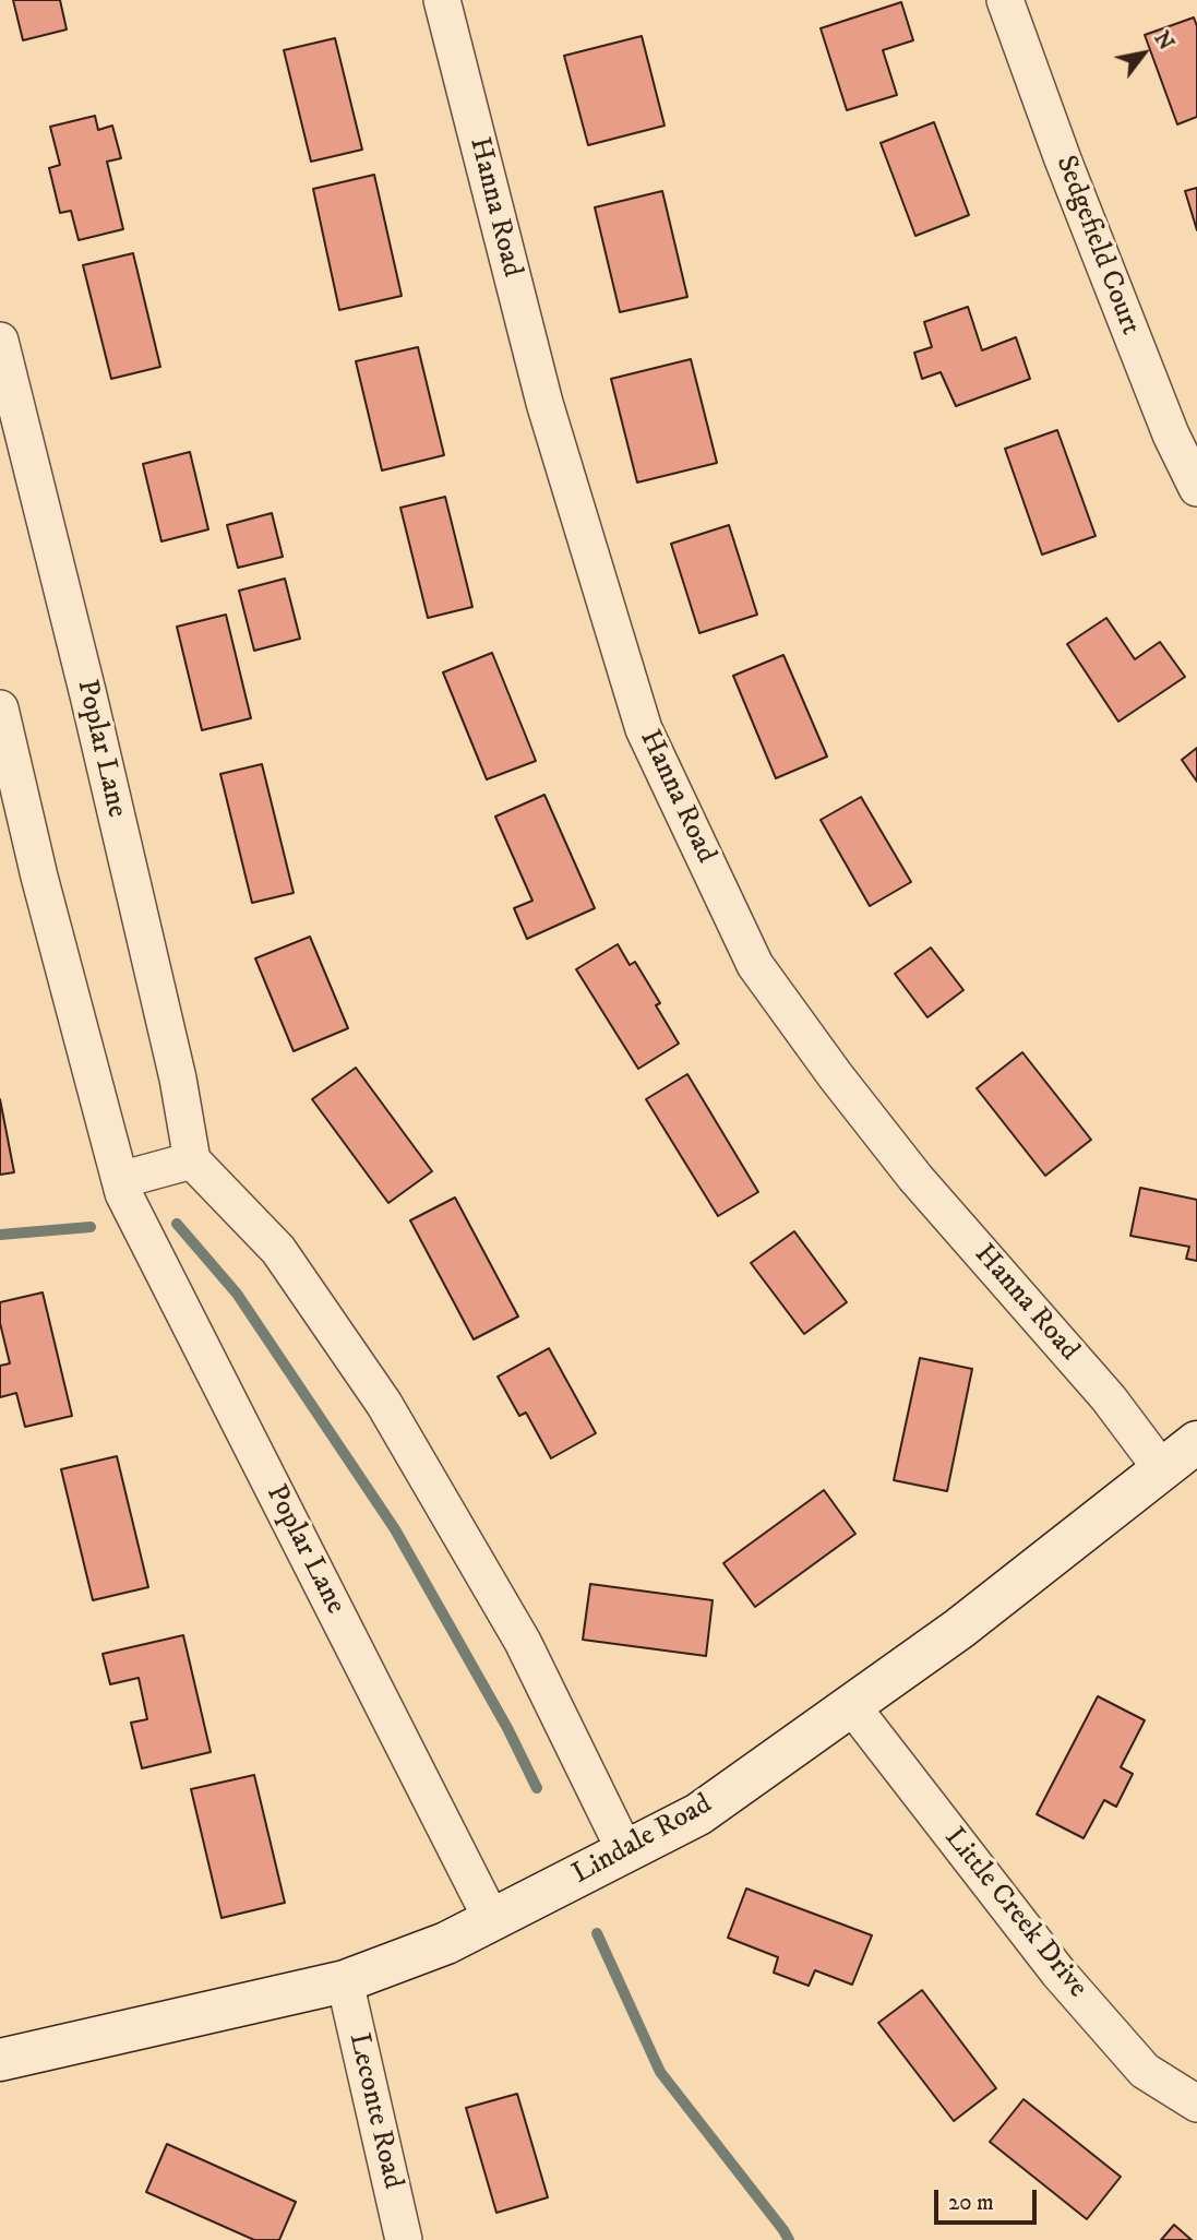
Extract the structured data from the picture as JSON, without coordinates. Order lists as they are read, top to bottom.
{
  "streets": {
    "street": [
      "Hanna Road",
      "Sedgefield Court",
      "Poplar Lane",
      "Lindale Road",
      "Little Creek Drive",
      "Leconte Road"
    ]
  },
  "crossings": [
    ["Hanna Road", "Lindale Road"],
    ["Poplar Lane", "Lindale Road"],
    ["Lindale Road", "Little Creek Drive"],
    ["Lindale Road", "Leconte Road"]
  ],
  "scale_bar": "20 m",
  "north": "top right"
}
